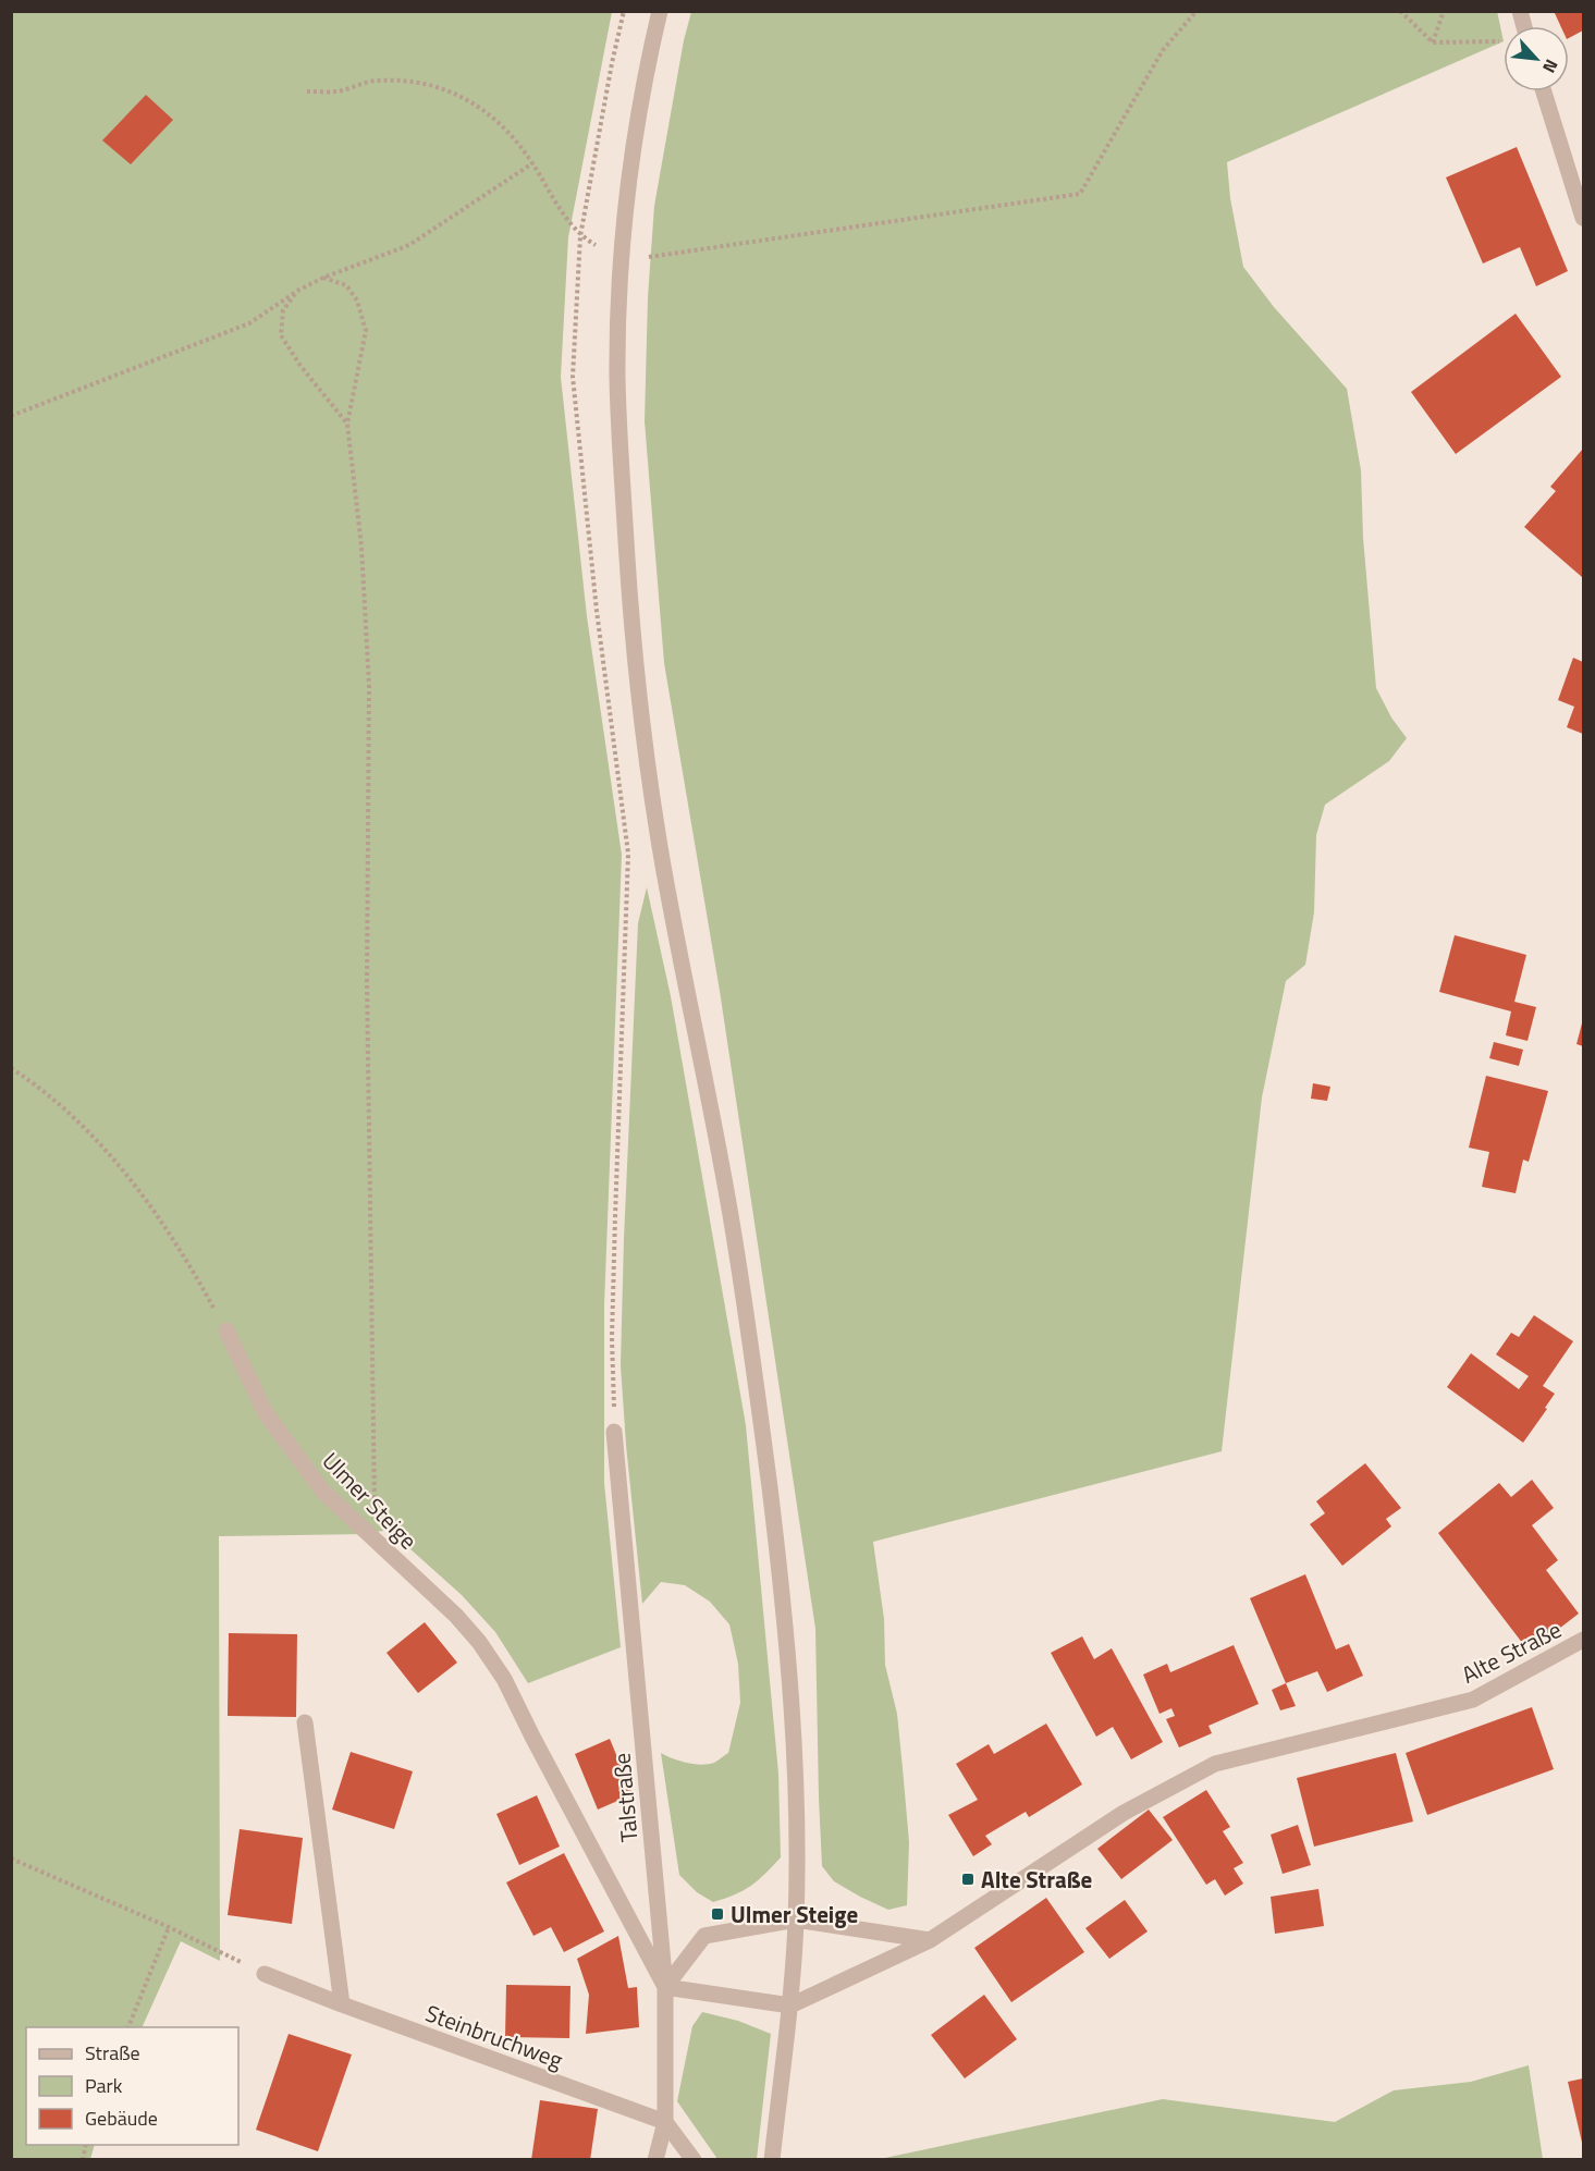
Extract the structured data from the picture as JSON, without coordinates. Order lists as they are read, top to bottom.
{
  "streets": {
    "street": [
      "Ulmer Steige",
      "Alte Straße",
      "Talstraße",
      "Steinbruchweg"
    ]
  },
  "crossings": [
    ["Ulmer Steige", "Talstraße"],
    ["Talstraße", "Steinbruchweg"]
  ],
  "places": {
    "transit": ["Alte Straße", "Ulmer Steige"]
  },
  "legend": ["Straße", "Park", "Gebäude"],
  "north": "bottom right"
}
